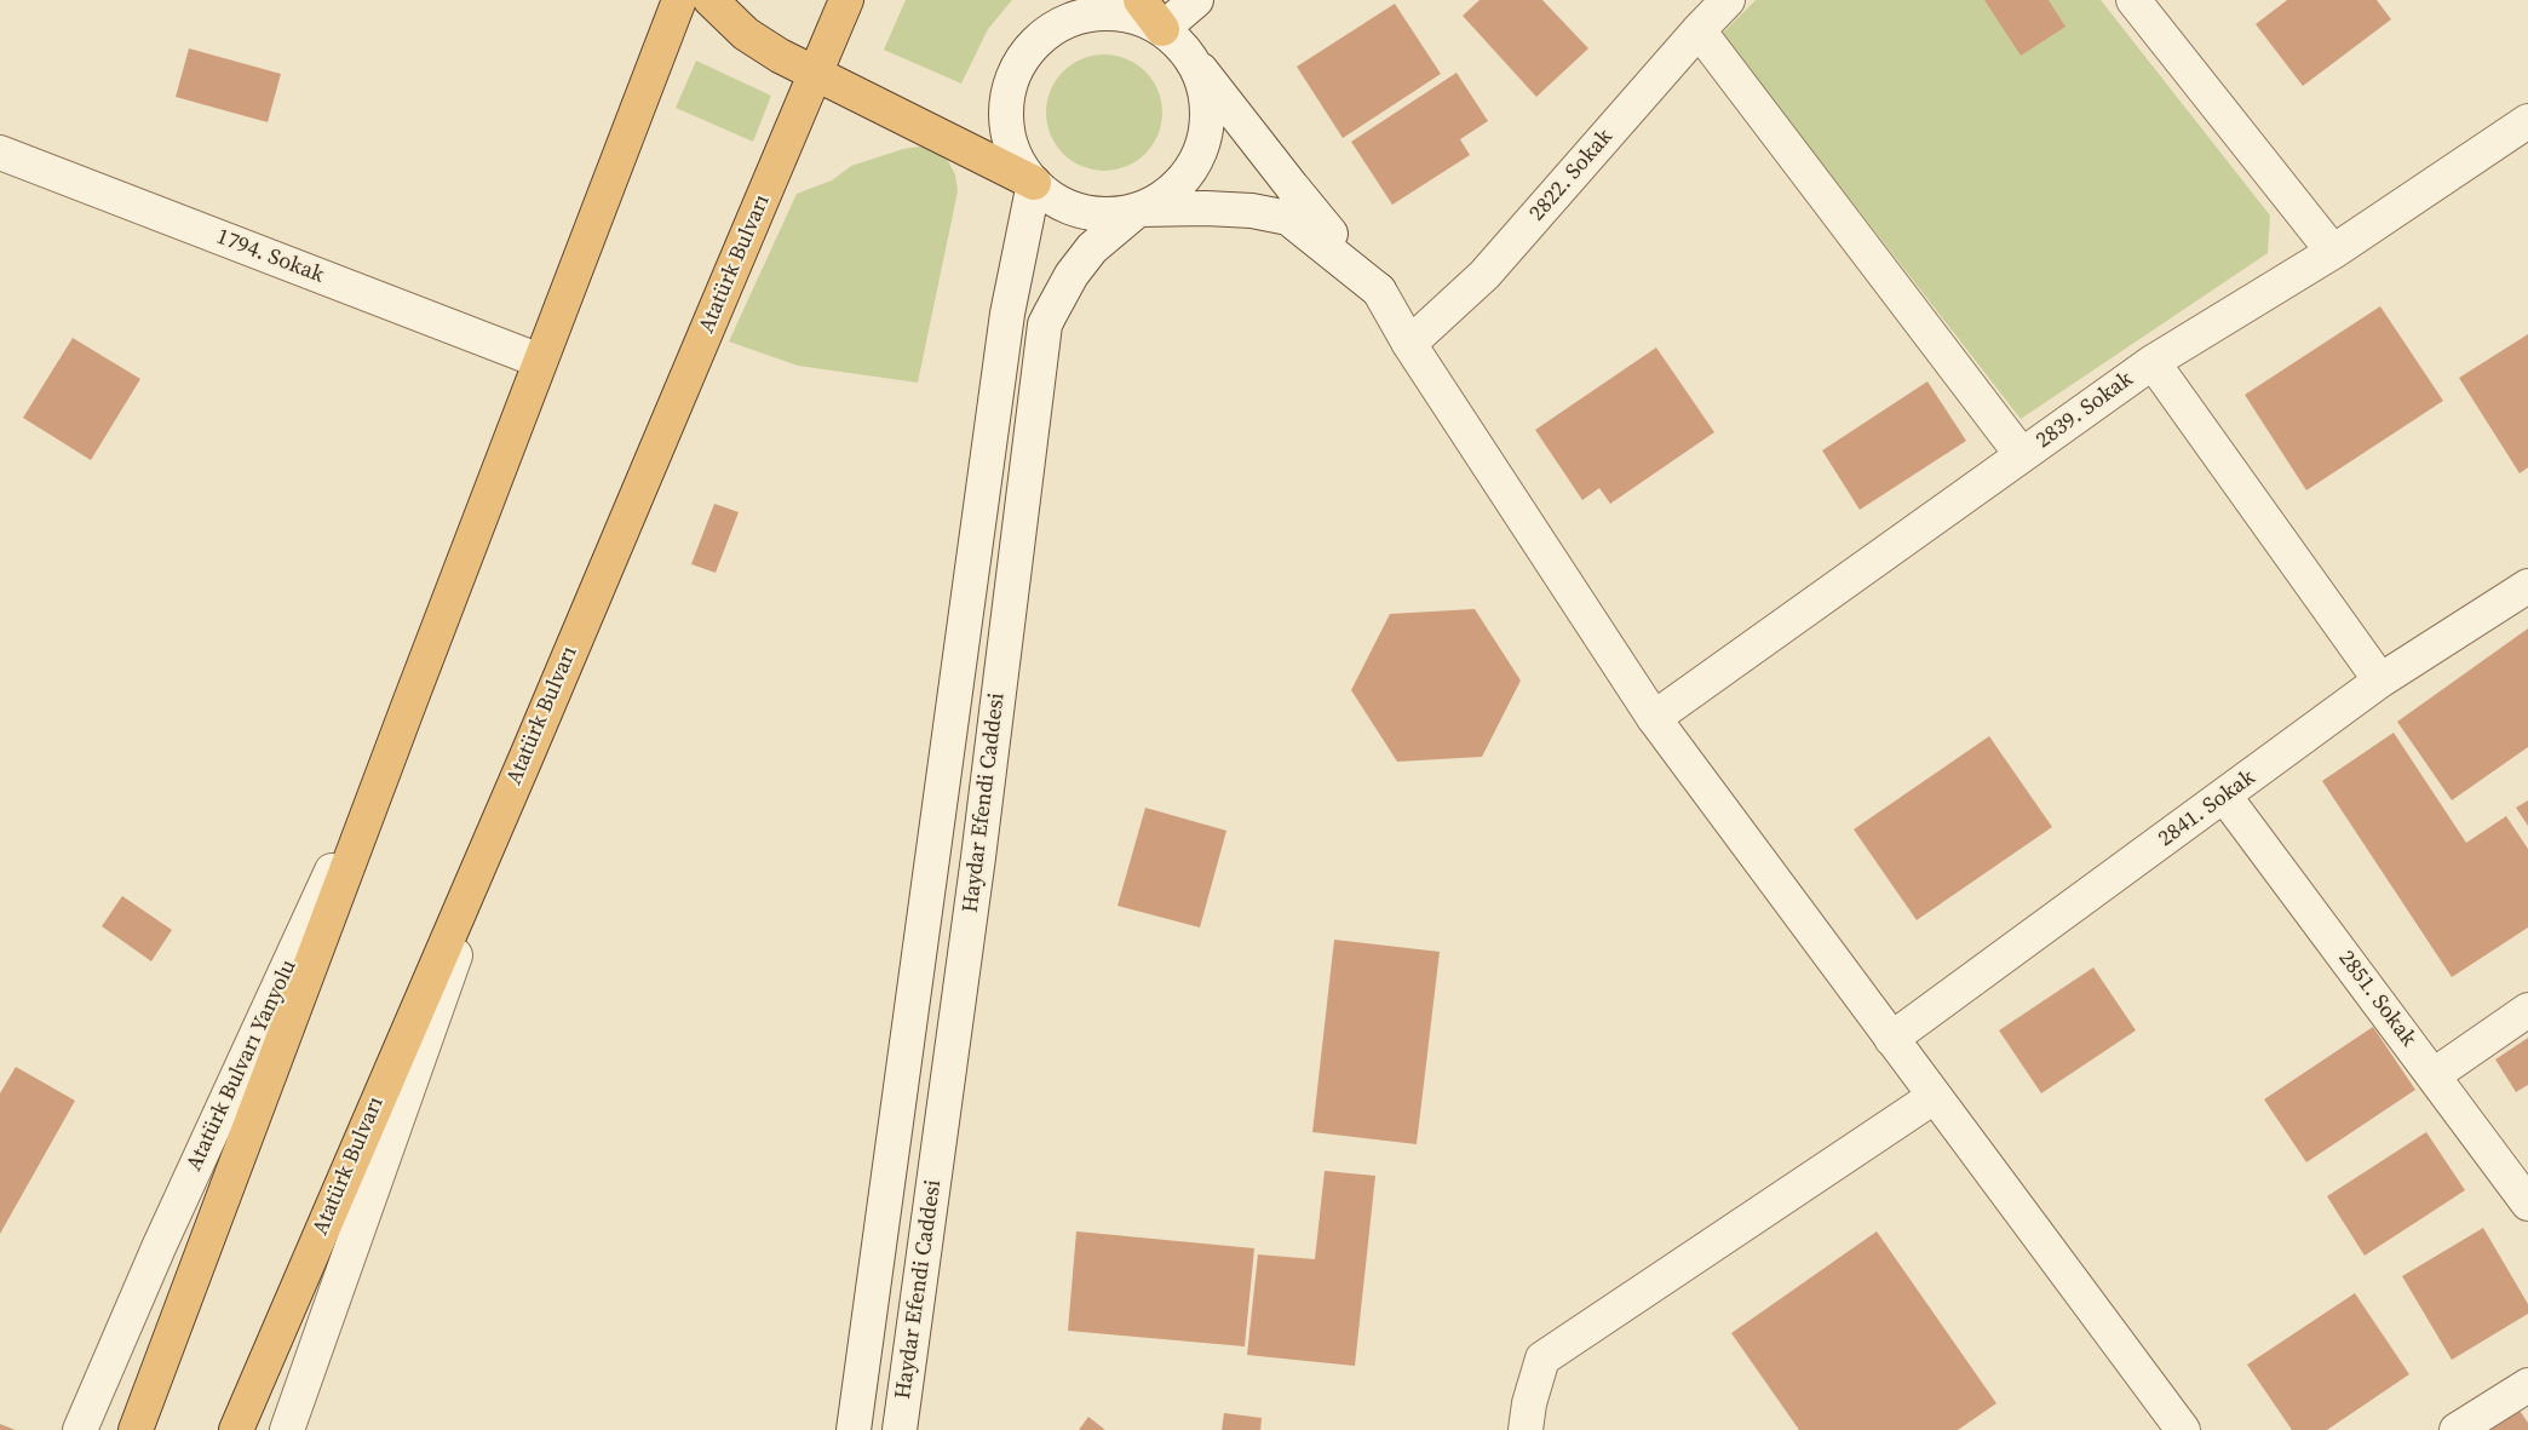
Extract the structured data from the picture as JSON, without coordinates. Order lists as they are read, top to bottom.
{
  "streets": {
    "highway": ["Atatürk Bulvarı"],
    "street": [
      "2822. Sokak",
      "1794. Sokak",
      "2839. Sokak",
      "Haydar Efendi Caddesi",
      "2841. Sokak",
      "2851. Sokak",
      "Atatürk Bulvarı Yanyolu"
    ]
  },
  "crossings": [
    ["2841. Sokak", "2851. Sokak"]
  ]
}
